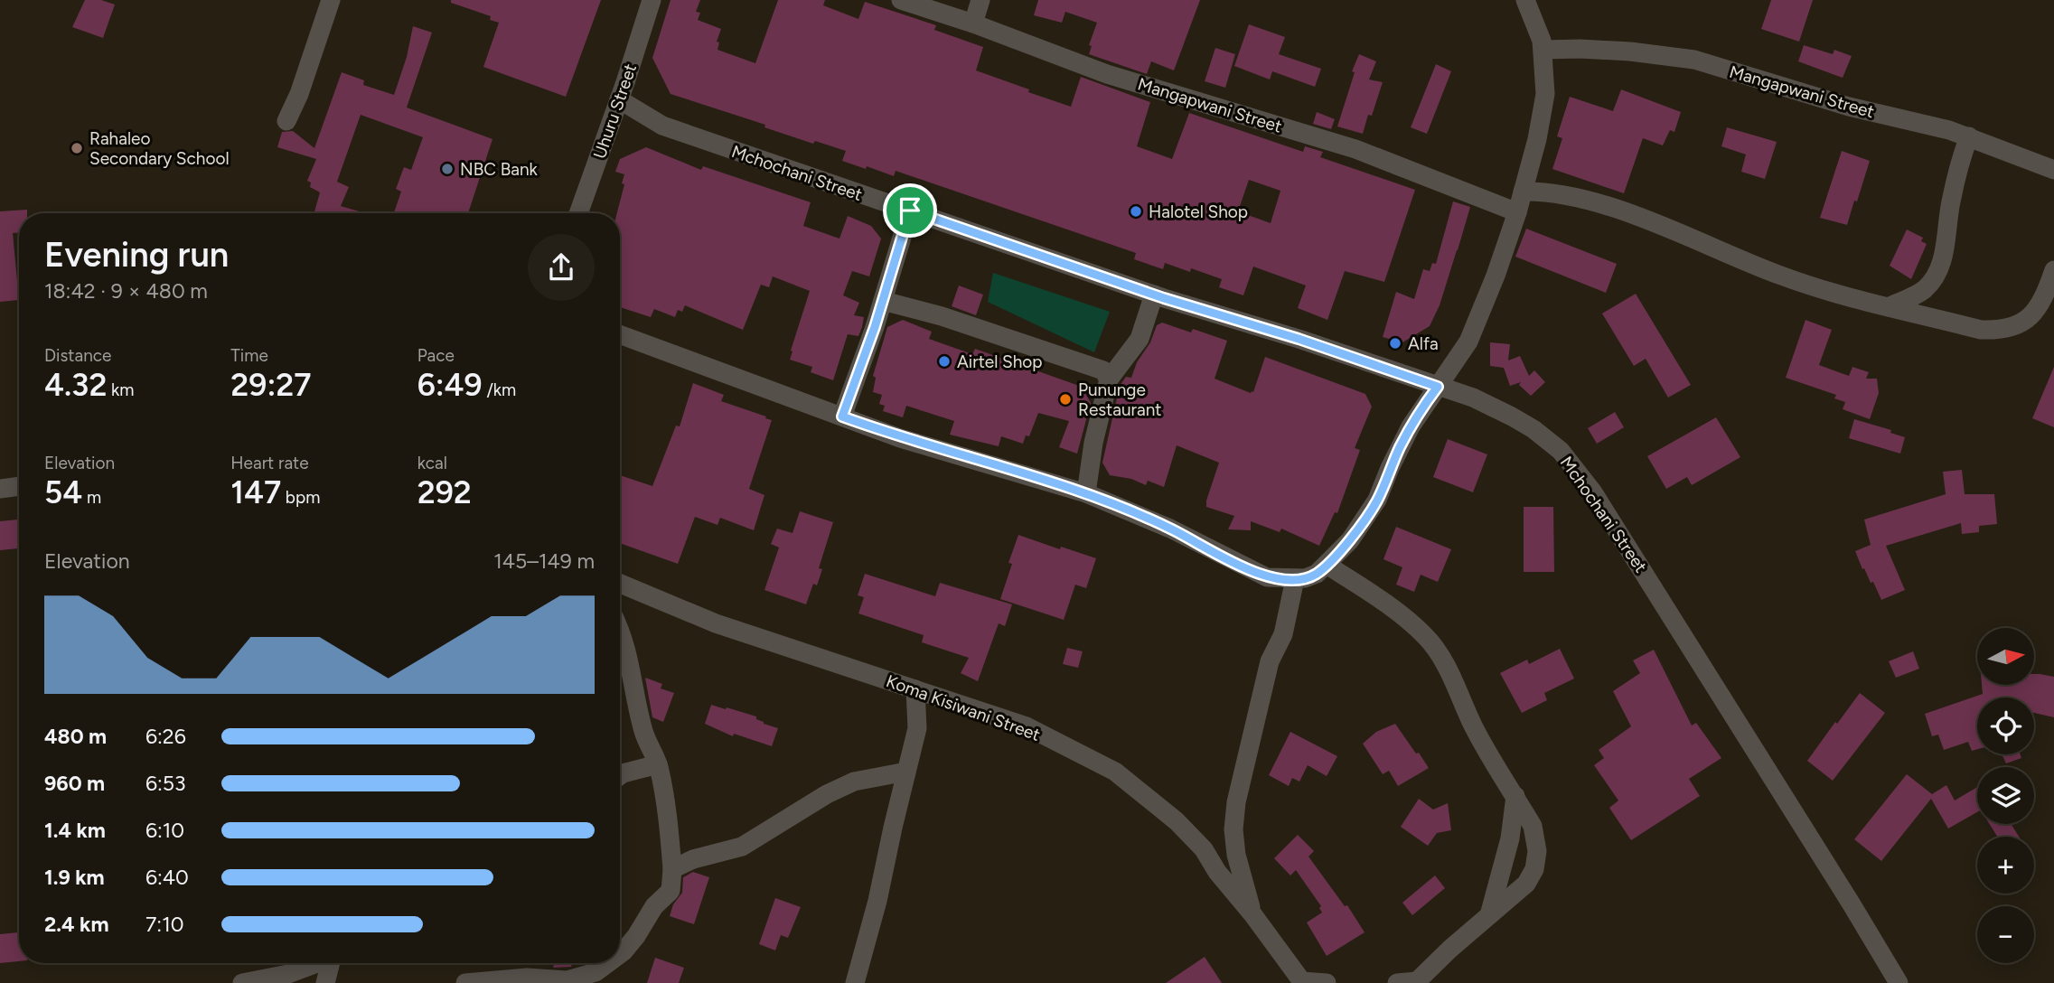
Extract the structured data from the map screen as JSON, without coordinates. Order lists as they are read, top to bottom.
{
  "streets": {
    "street": [
      "Mangapwani Street",
      "Uhuru Street",
      "Mchochani Street",
      "Koma Kisiwani Street"
    ]
  },
  "crossings": [
    ["Uhuru Street", "Mchochani Street"]
  ],
  "places": [
    "Rahaleo Secondary School",
    "NBC Bank",
    "Halotel Shop",
    "Alfa",
    "Airtel Shop",
    "Pununge Restaurant"
  ],
  "north": "right",
  "page": {
    "heading": ["Evening run", "18:42 · 9 × 480 m"],
    "stats": [
      ["Distance", "4.32 km"],
      ["Time", "29:27"],
      ["Pace", "6:49 /km"],
      ["Elevation", "54 m"],
      ["Heart rate", "147 bpm"],
      ["kcal", "292"]
    ],
    "chart": ["Elevation", "145–149 m"],
    "map_buttons": ["+", "−"],
    "list": [
      {
        "name": "480 m",
        "note": "6:26"
      },
      {
        "name": "960 m",
        "note": "6:53"
      },
      {
        "name": "1.4 km",
        "note": "6:10"
      },
      {
        "name": "1.9 km",
        "note": "6:40"
      },
      {
        "name": "2.4 km",
        "note": "7:10"
      }
    ]
  }
}
